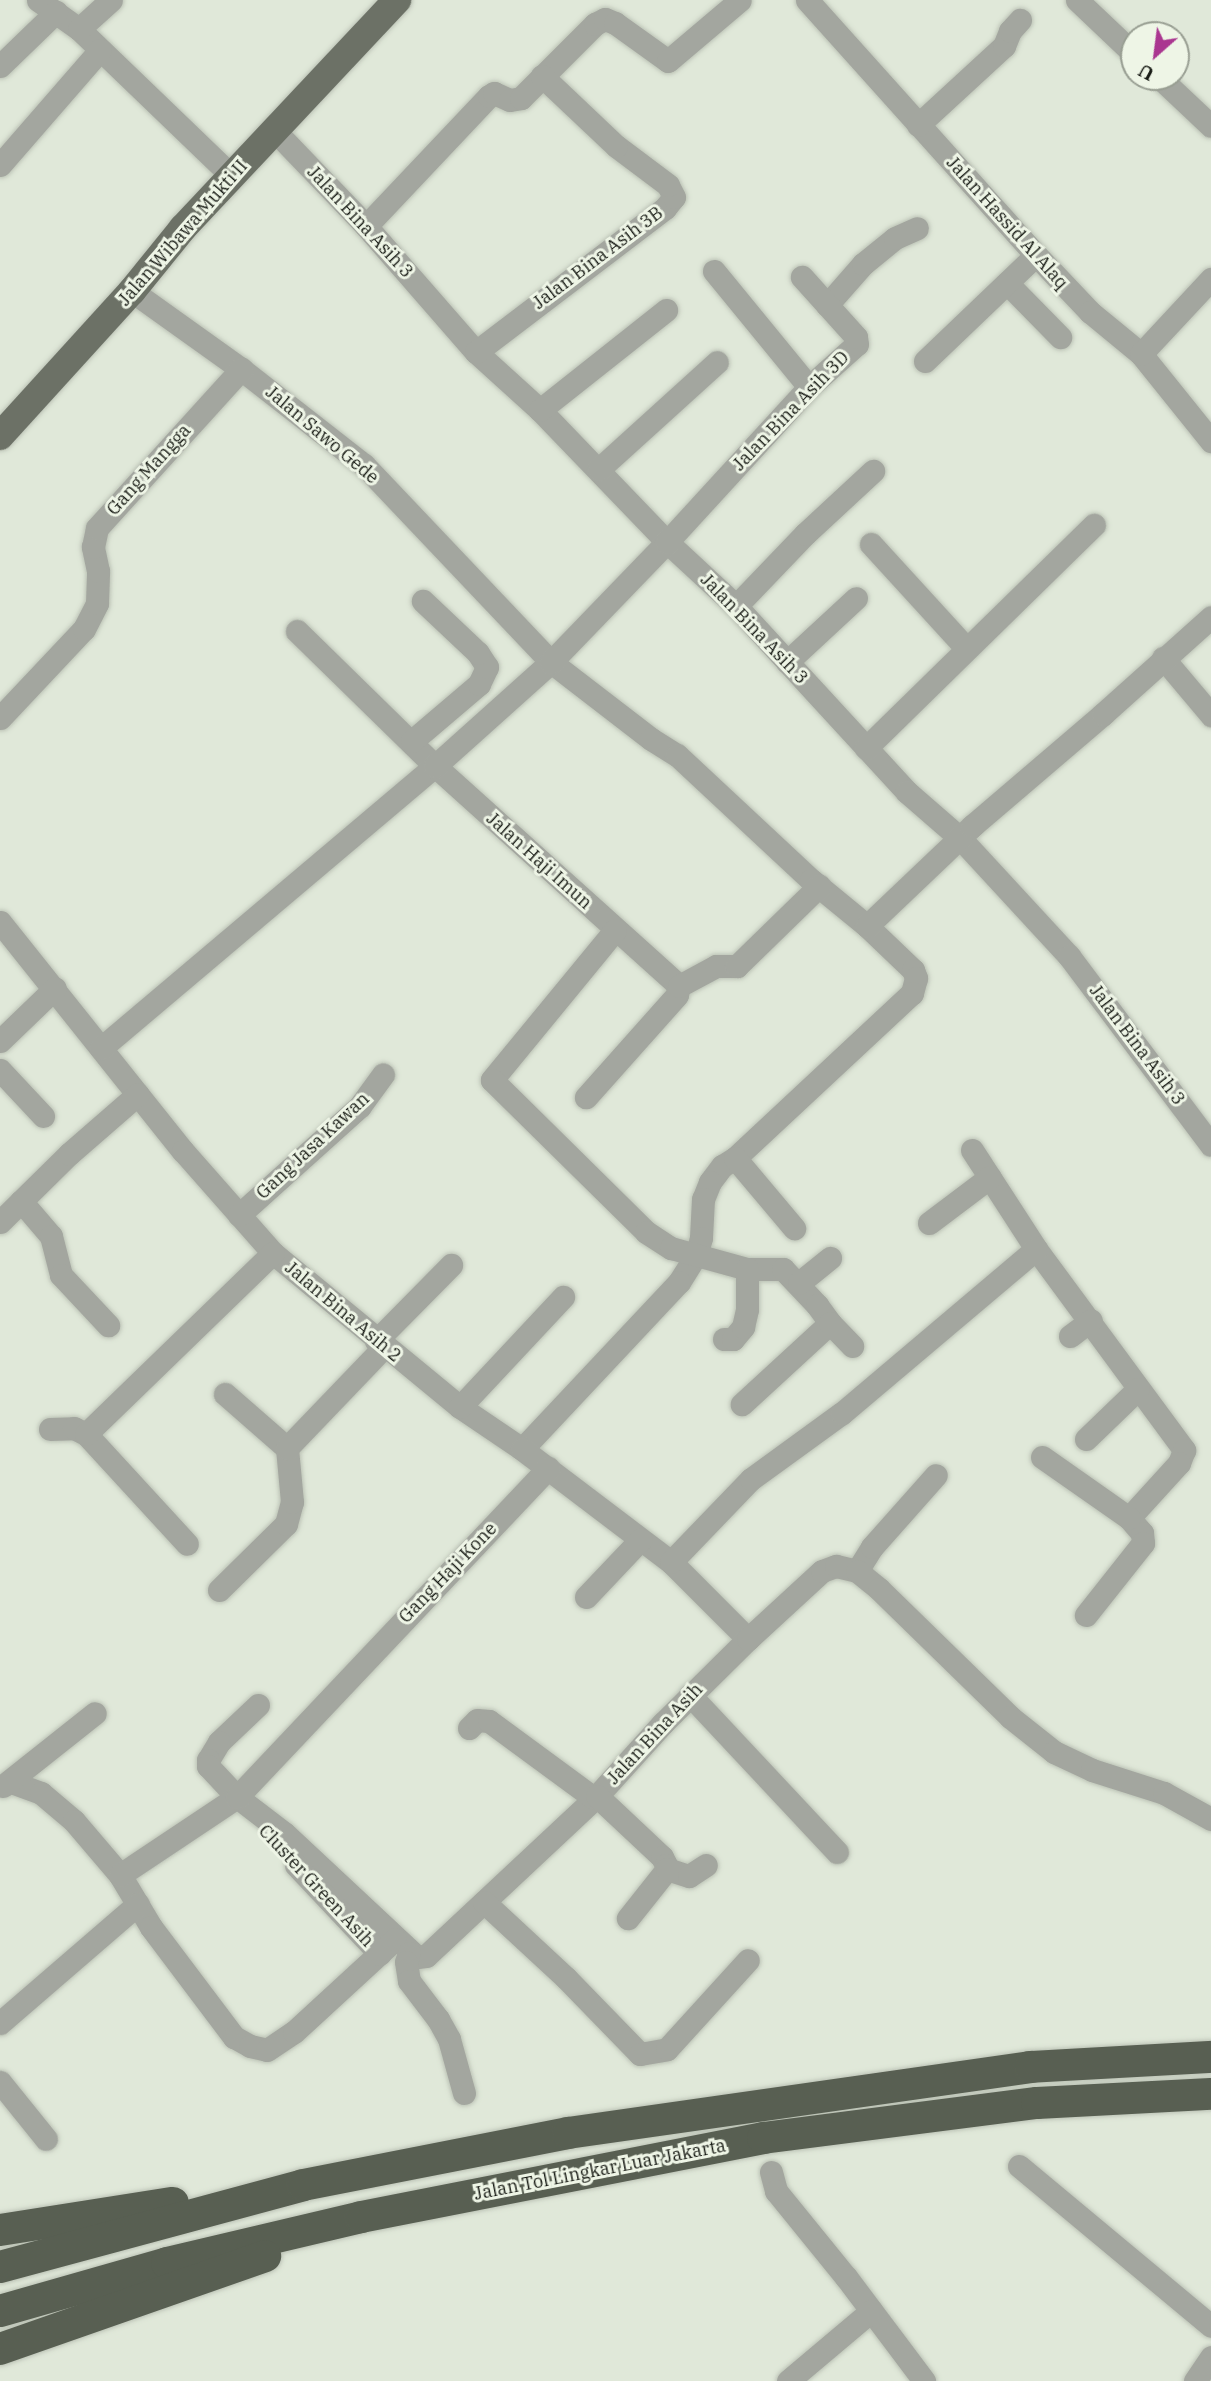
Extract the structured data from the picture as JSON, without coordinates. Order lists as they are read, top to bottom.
{
  "streets": {
    "highway": ["Jalan Tol Lingkar Luar Jakarta"],
    "main road": ["Jalan Wibawa Mukti II"],
    "street": [
      "Jalan Bina Asih 3",
      "Jalan Hassid Al Alaq",
      "Jalan Bina Asih 3B",
      "Jalan Bina Asih 3D",
      "Jalan Sawo Gede",
      "Gang Mangga",
      "Jalan Haji Imun",
      "Gang Jasa Kawan",
      "Jalan Bina Asih 2",
      "Gang Haji Kone",
      "Jalan Bina Asih",
      "Cluster Green Asih"
    ]
  },
  "crossings": [
    ["Jalan Bina Asih 3", "Jalan Wibawa Mukti II"],
    ["Jalan Bina Asih 3", "Jalan Bina Asih 3B"],
    ["Jalan Bina Asih 3", "Jalan Bina Asih 3D"],
    ["Jalan Wibawa Mukti II", "Jalan Sawo Gede"],
    ["Jalan Bina Asih 3D", "Jalan Sawo Gede"],
    ["Jalan Bina Asih 3D", "Jalan Haji Imun"],
    ["Jalan Bina Asih 3D", "Jalan Bina Asih 2"],
    ["Jalan Sawo Gede", "Gang Mangga"],
    ["Gang Jasa Kawan", "Jalan Bina Asih 2"],
    ["Jalan Bina Asih 2", "Gang Haji Kone"],
    ["Jalan Bina Asih 2", "Jalan Bina Asih"],
    ["Jalan Bina Asih", "Cluster Green Asih"]
  ],
  "north": "bottom left"
}
